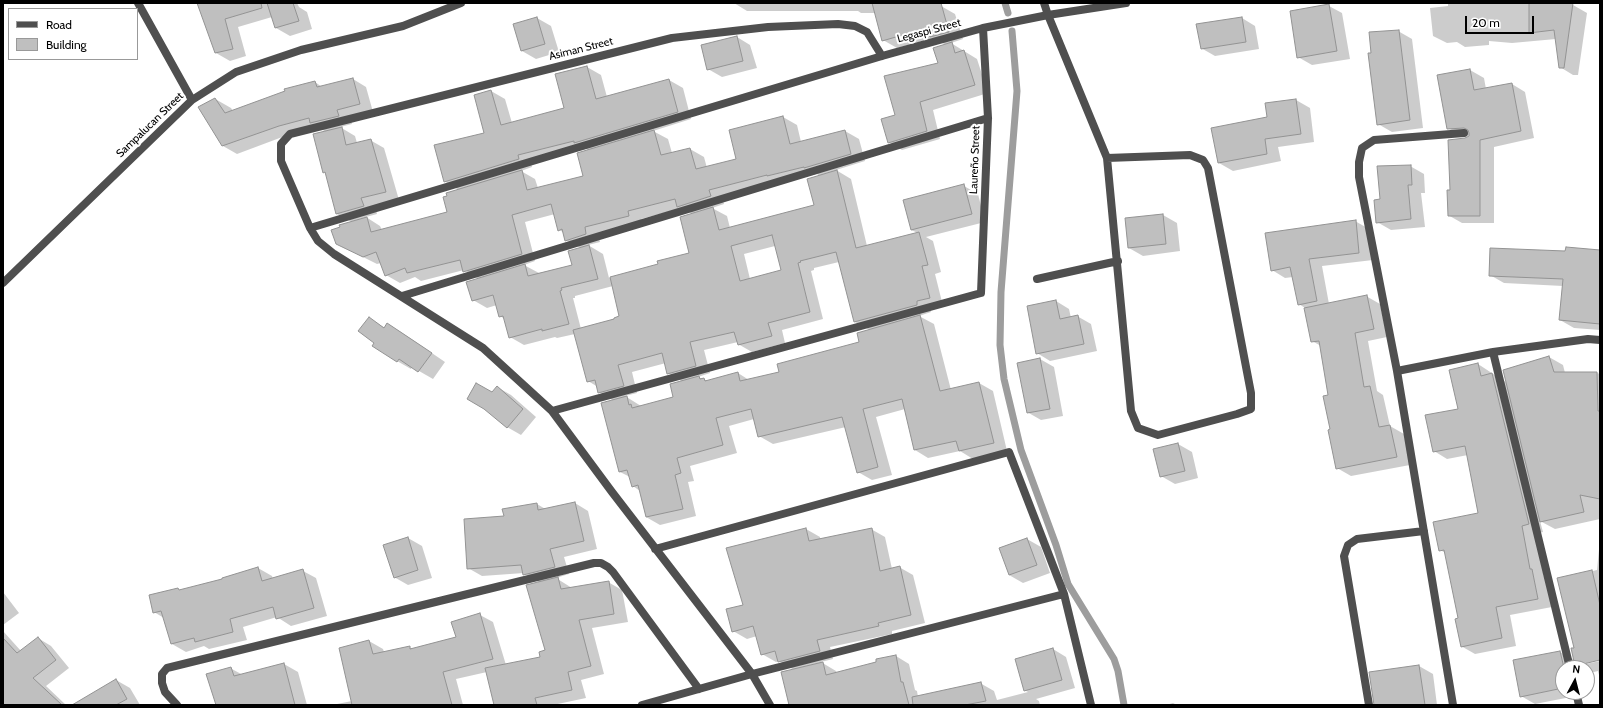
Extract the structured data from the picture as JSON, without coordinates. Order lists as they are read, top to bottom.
{
  "streets": {
    "street": [
      "Legaspi Street",
      "Asiman Street",
      "Sampalucan Street",
      "Laureño Street"
    ]
  },
  "crossings": [
    ["Legaspi Street", "Asiman Street"],
    ["Legaspi Street", "Laureño Street"]
  ],
  "legend": ["Road", "Building"],
  "scale_bar": "20 m",
  "north": "top"
}
